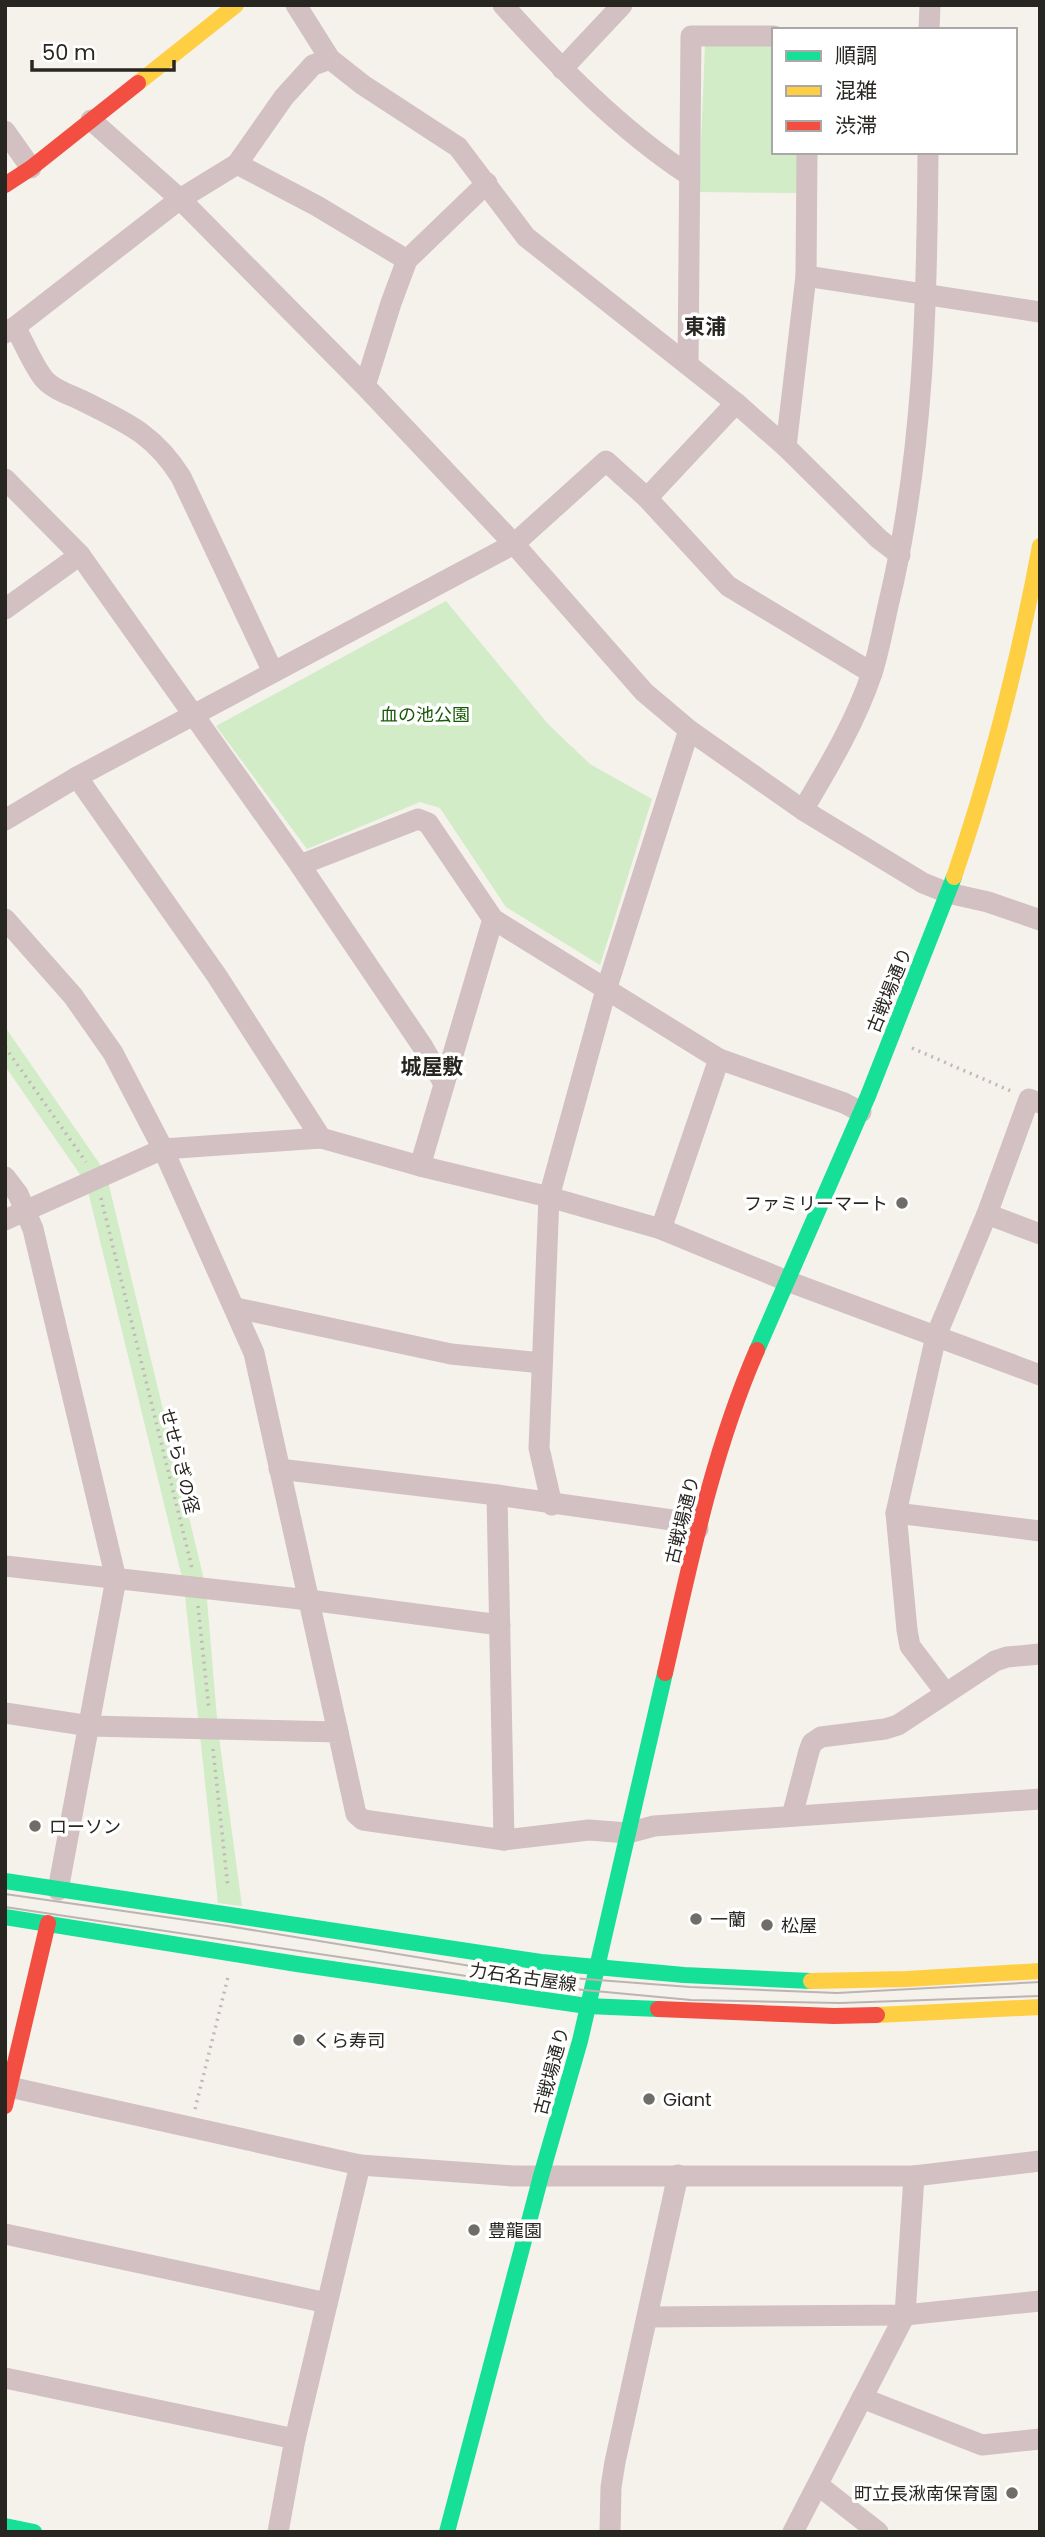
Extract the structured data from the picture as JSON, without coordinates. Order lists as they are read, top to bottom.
{
  "streets": {
    "main road": ["古戦場通り", "力石名古屋線"],
    "path": ["せせらぎの径"]
  },
  "crossings": [
    ["古戦場通り", "力石名古屋線"],
    ["せせらぎの径", "力石名古屋線"]
  ],
  "districts": ["東浦", "城屋敷"],
  "parks": ["血の池公園"],
  "places": [
    "ファミリーマート",
    "ローソン",
    "一蘭",
    "松屋",
    "くら寿司",
    "Giant",
    "豊龍園",
    "町立長湫南保育園"
  ],
  "legend": ["順調", "混雑", "渋滞"],
  "scale_bar": "50 m"
}
